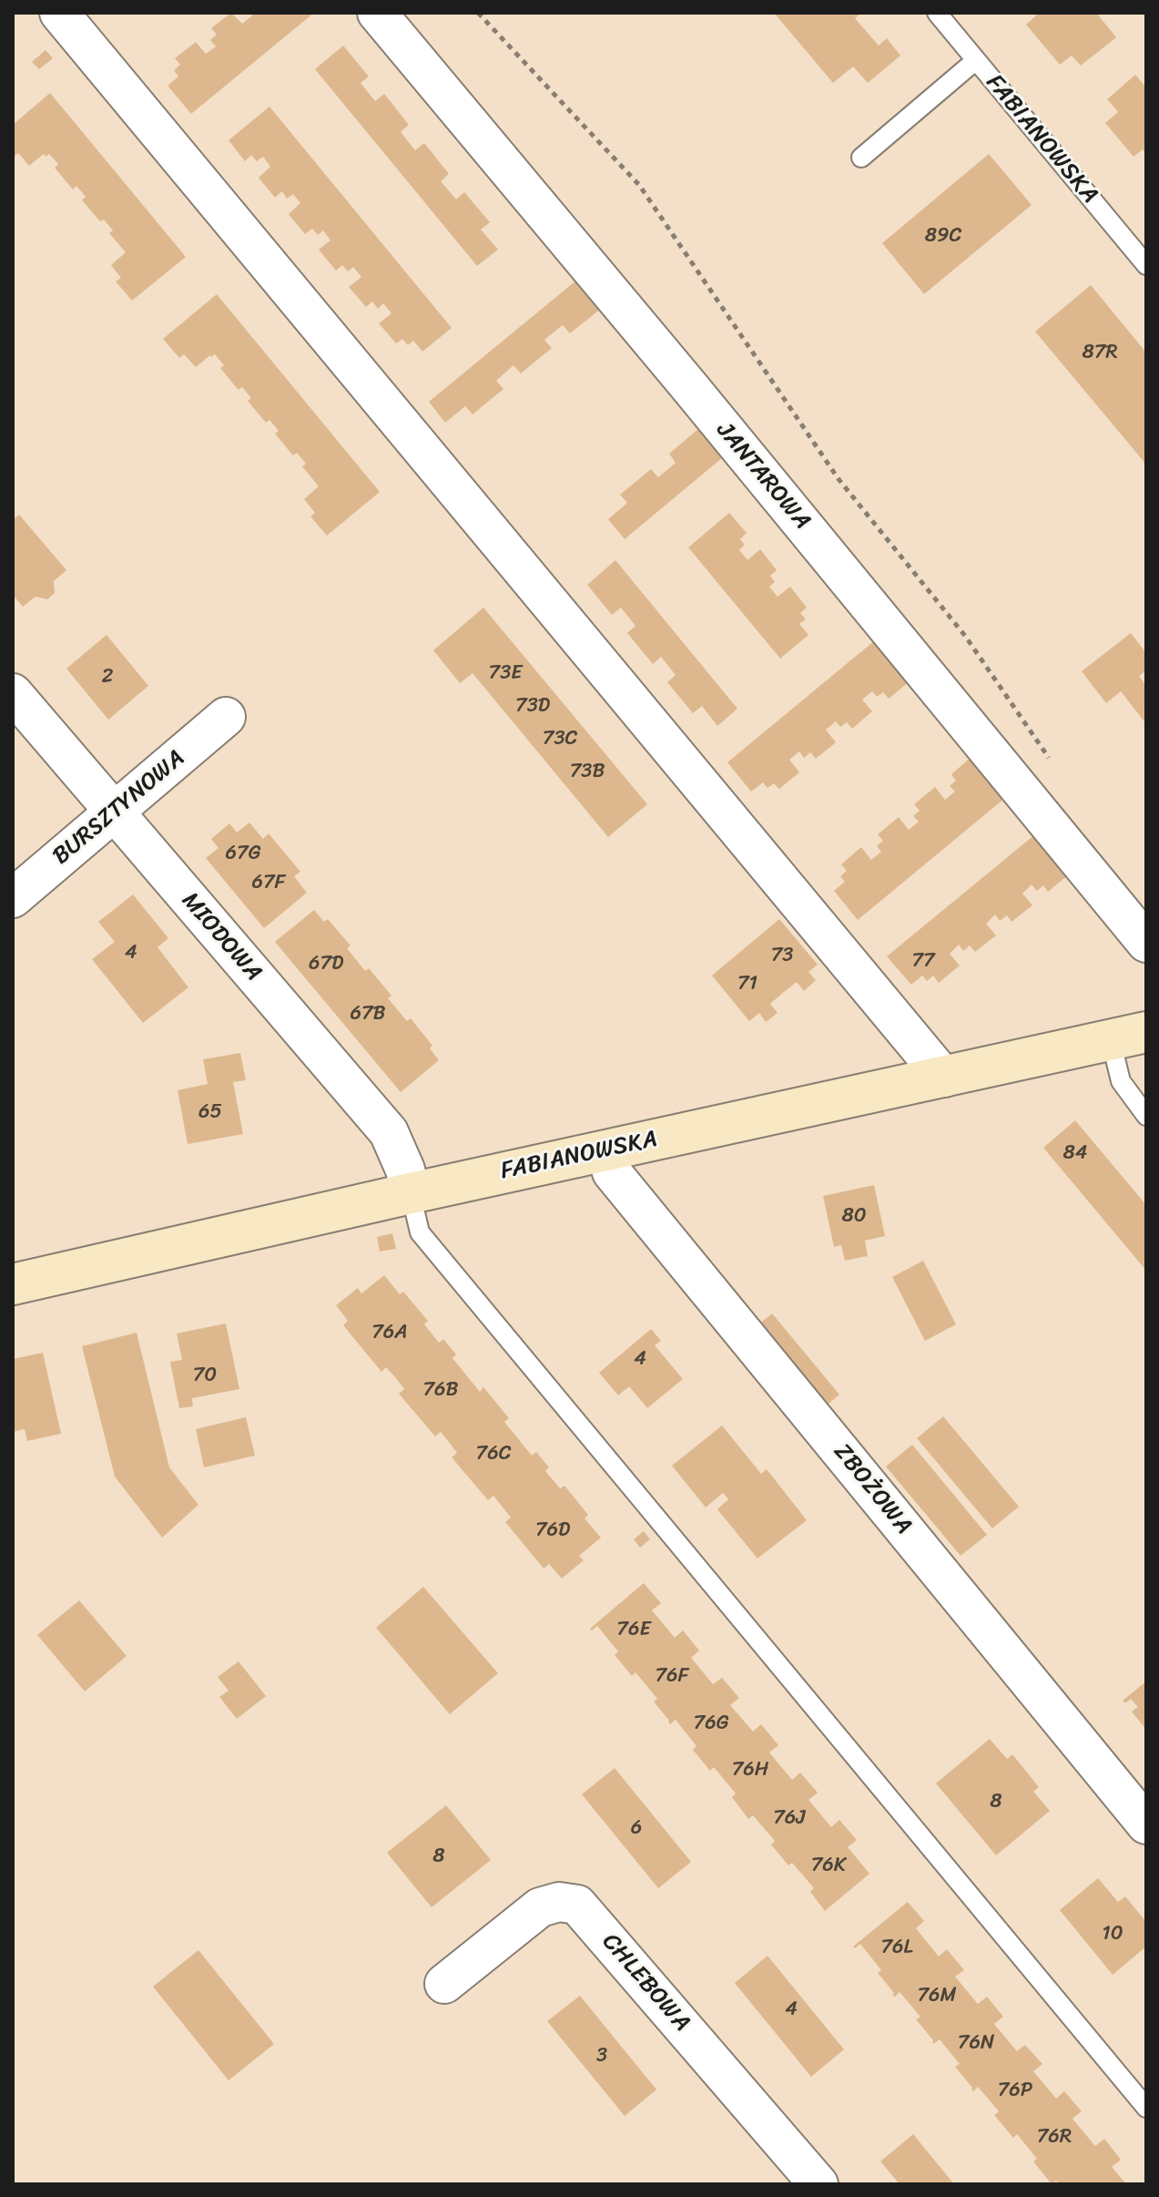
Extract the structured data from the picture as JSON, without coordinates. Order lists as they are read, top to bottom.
{
  "streets": {
    "street": [
      "FABIANOWSKA",
      "JANTAROWA",
      "BURSZTYNOWA",
      "MIODOWA",
      "ZBOŻOWA",
      "CHLEBOWA"
    ]
  },
  "crossings": [
    ["FABIANOWSKA", "MIODOWA"],
    ["FABIANOWSKA", "ZBOŻOWA"],
    ["BURSZTYNOWA", "MIODOWA"]
  ],
  "house_numbers": [
    "89C",
    "87R",
    "73E",
    "2",
    "73D",
    "73C",
    "73B",
    "67G",
    "67F",
    "4",
    "73",
    "77",
    "67D",
    "71",
    "67B",
    "65",
    "84",
    "80",
    "76A",
    "4",
    "70",
    "76B",
    "76C",
    "76D",
    "76E",
    "76F",
    "76G",
    "76H",
    "8",
    "76J",
    "6",
    "8",
    "76K",
    "10",
    "76L",
    "76M",
    "4",
    "76N",
    "3",
    "76P",
    "76R"
  ]
}
